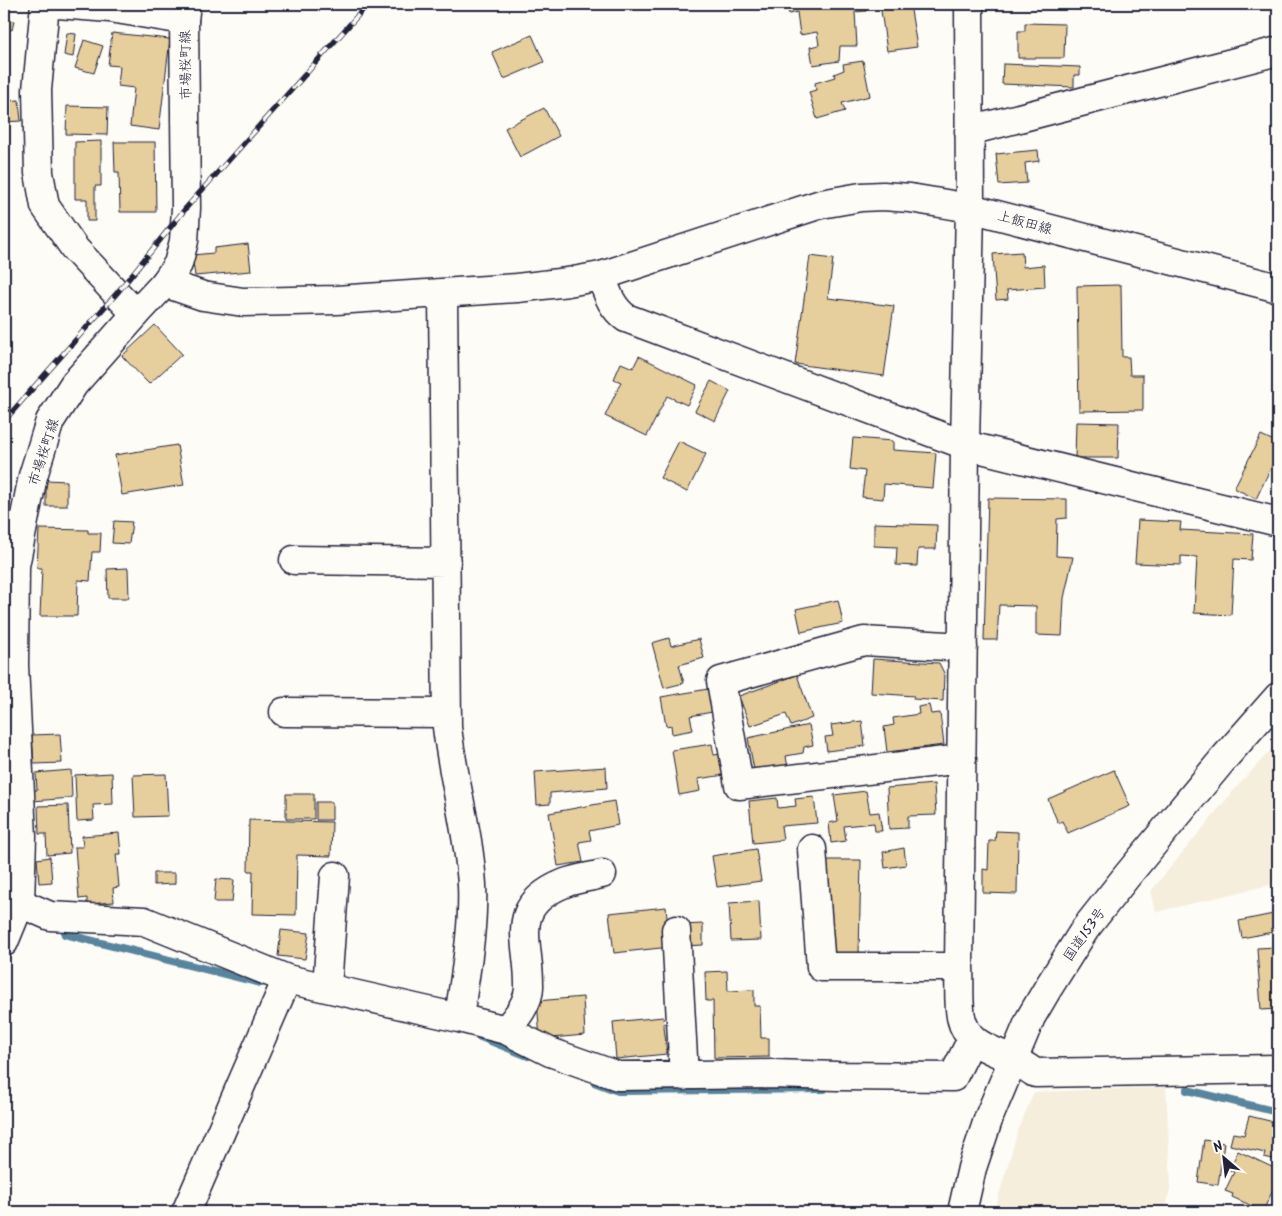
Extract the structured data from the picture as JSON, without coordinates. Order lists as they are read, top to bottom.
{
  "streets": {
    "main road": ["市場桜町線", "上飯田線", "国道153号"]
  },
  "crossings": [
    ["市場桜町線", "上飯田線"]
  ],
  "north": "top left"
}
